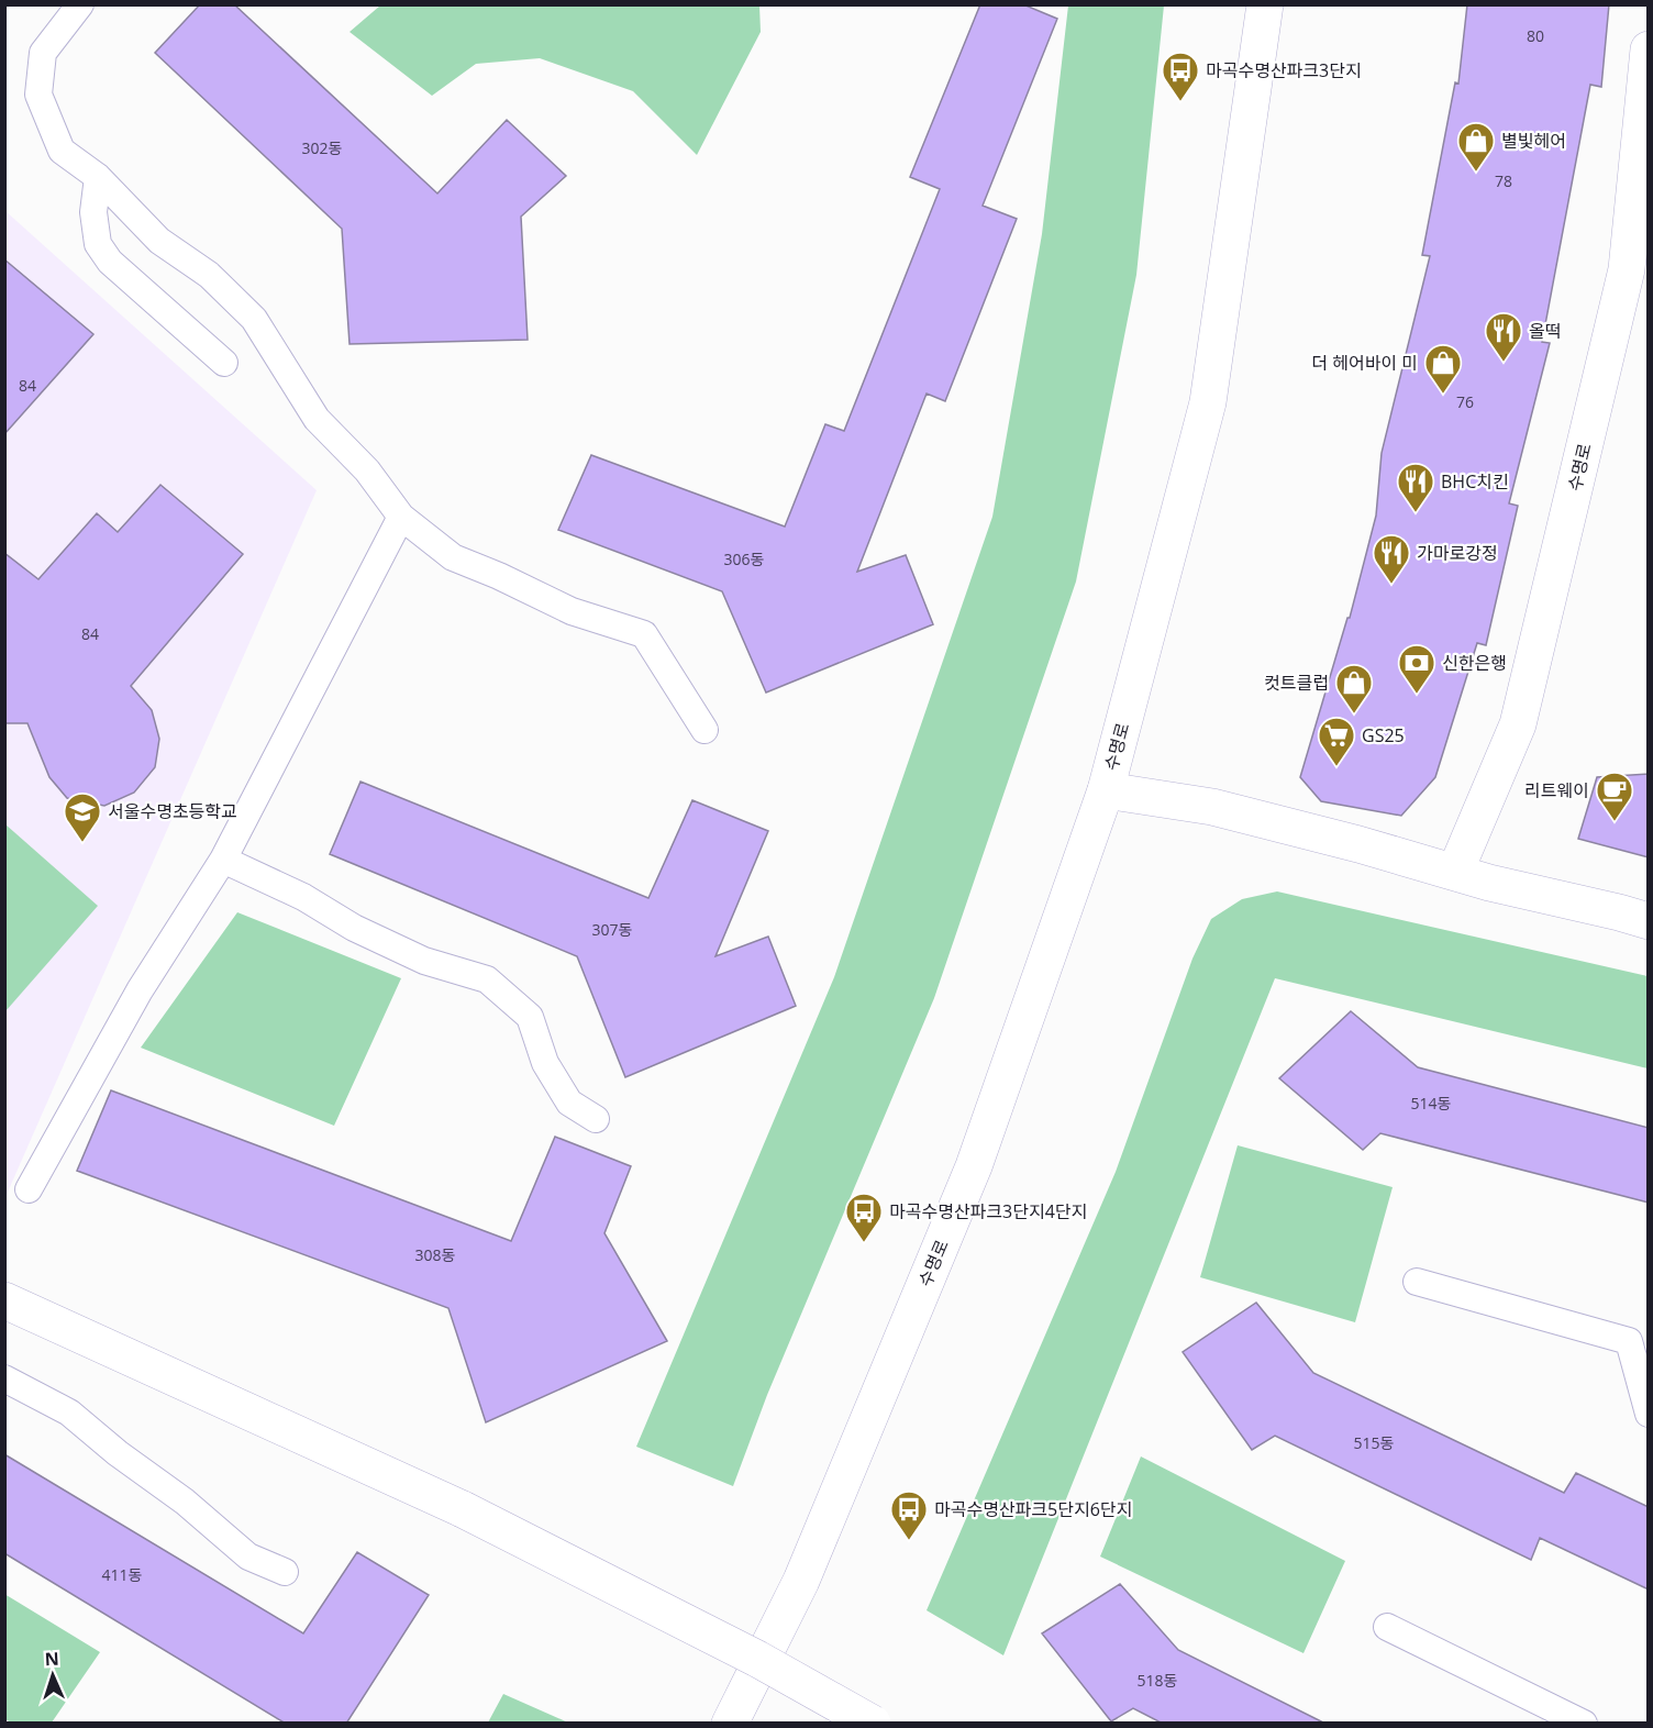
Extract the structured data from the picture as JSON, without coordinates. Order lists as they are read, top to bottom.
{
  "streets": {
    "street": ["수명로"]
  },
  "places": {
    "bus stop": ["마곡수명산파크3단지", "마곡수명산파크3단지4단지", "마곡수명산파크5단지6단지"],
    "shop": ["별빛헤어", "더 헤어바이 미", "컷트클럽"],
    "restaurant": ["올떡", "BHC치킨", "가마로강정"],
    "bank": ["신한은행"],
    "supermarket": ["GS25"],
    "cafe": ["리트웨이"],
    "school or university": ["서울수명초등학교"]
  },
  "house_numbers": [
    "80",
    "302동",
    "78",
    "84",
    "76",
    "306동",
    "84",
    "307동",
    "514동",
    "308동",
    "515동",
    "411동",
    "518동"
  ],
  "north": "top"
}
